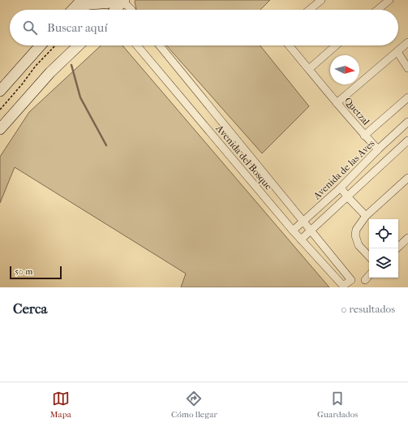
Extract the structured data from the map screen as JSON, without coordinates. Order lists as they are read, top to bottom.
{
  "streets": {
    "street": ["Quetzal", "Avenida del Bosque", "Avenida de las Aves"]
  },
  "crossings": [
    ["Quetzal", "Avenida de las Aves"],
    ["Avenida del Bosque", "Avenida de las Aves"]
  ],
  "scale_bar": "50 m",
  "north": "right",
  "page": {
    "search": "Buscar aquí",
    "scale": "50 m",
    "heading": ["Cerca", "0 resultados"],
    "nav": ["Mapa", "Cómo llegar", "Guardados"]
  }
}
